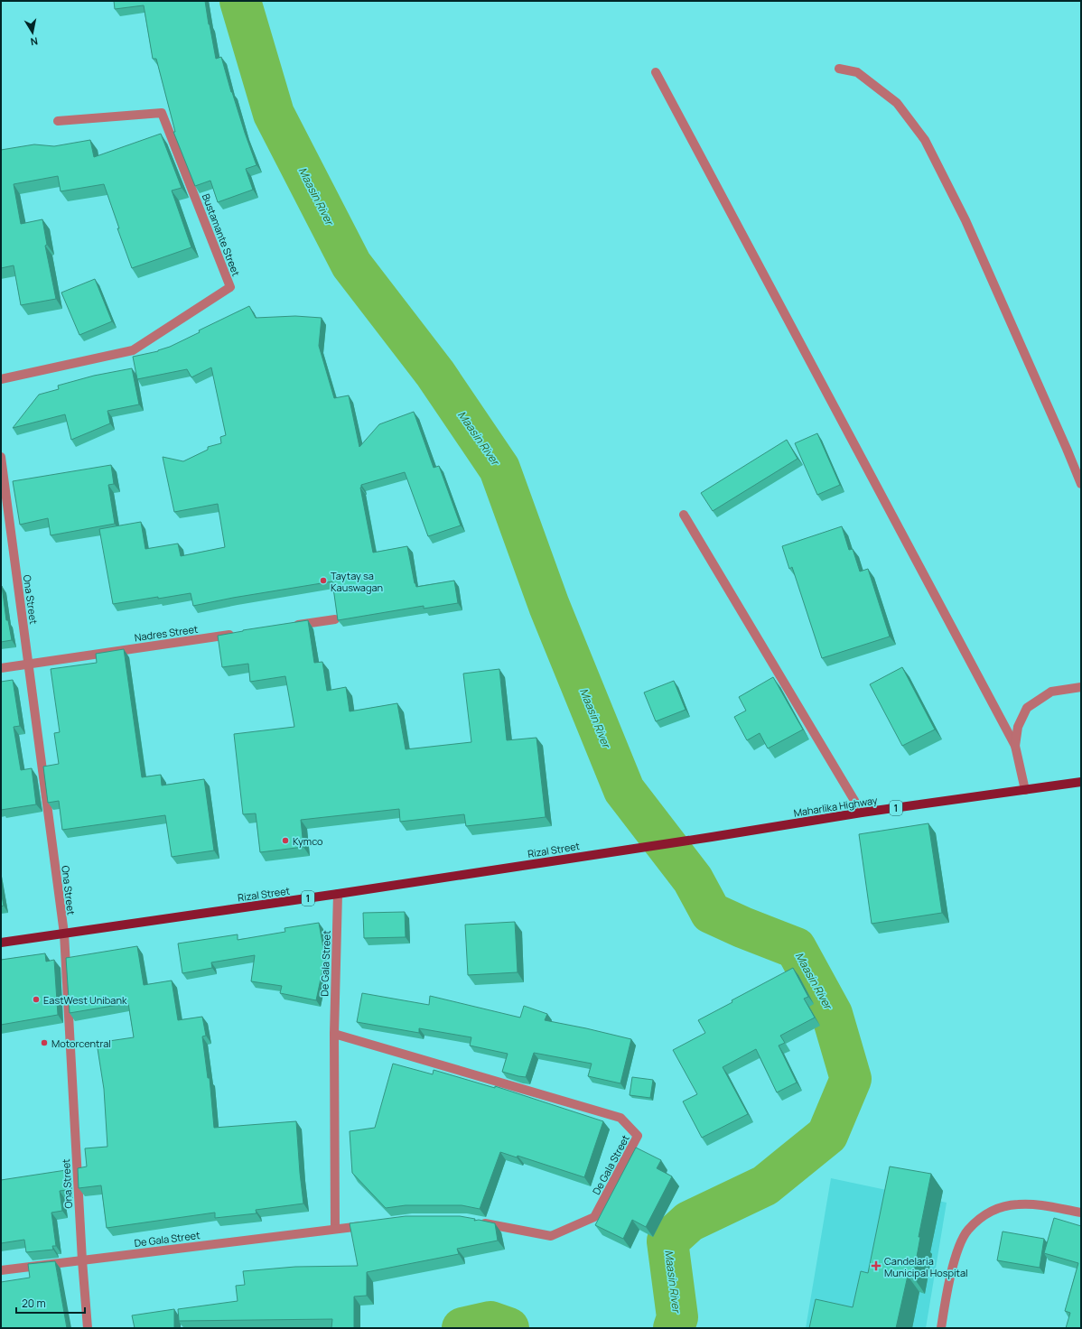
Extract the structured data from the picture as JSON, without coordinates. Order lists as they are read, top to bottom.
{
  "streets": {
    "main road": ["Maharlika Highway", "1", "Rizal Street"],
    "street": [
      "Bustamante Street",
      "Ona Street",
      "Nadres Street",
      "De Gala Street"
    ]
  },
  "crossings": [
    ["Ona Street", "Nadres Street"],
    ["Ona Street", "Rizal Street"],
    ["Ona Street", "De Gala Street"],
    ["Maharlika Highway", "Rizal Street"],
    ["Rizal Street", "De Gala Street"]
  ],
  "water": ["Maasin River"],
  "places": {
    "other": [
      "Taytay sa Kauswagan",
      "Kymco",
      "EastWest Unibank",
      "Motorcentral"
    ],
    "health": ["Candelaria Municipal Hospital"]
  },
  "scale_bar": "20 m",
  "north": "bottom"
}
